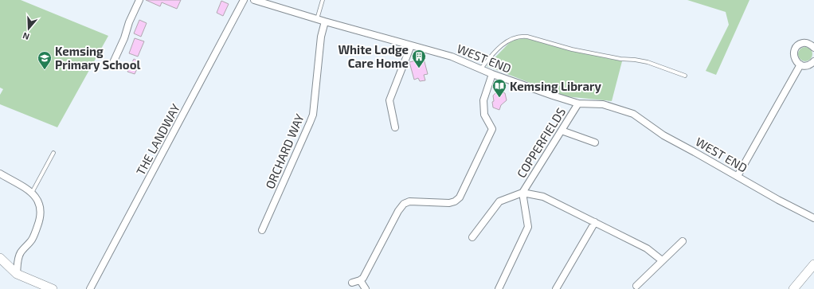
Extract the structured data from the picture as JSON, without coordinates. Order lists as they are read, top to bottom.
{
  "streets": {
    "street": [
      "WEST END",
      "THE LANDWAY",
      "COPPERFIELDS",
      "ORCHARD WAY"
    ]
  },
  "crossings": [
    ["WEST END", "COPPERFIELDS"],
    ["WEST END", "ORCHARD WAY"]
  ],
  "places": {
    "building": ["White Lodge Care Home"],
    "school or university": ["Kemsing Primary School"],
    "library": ["Kemsing Library"]
  },
  "north": "bottom"
}
